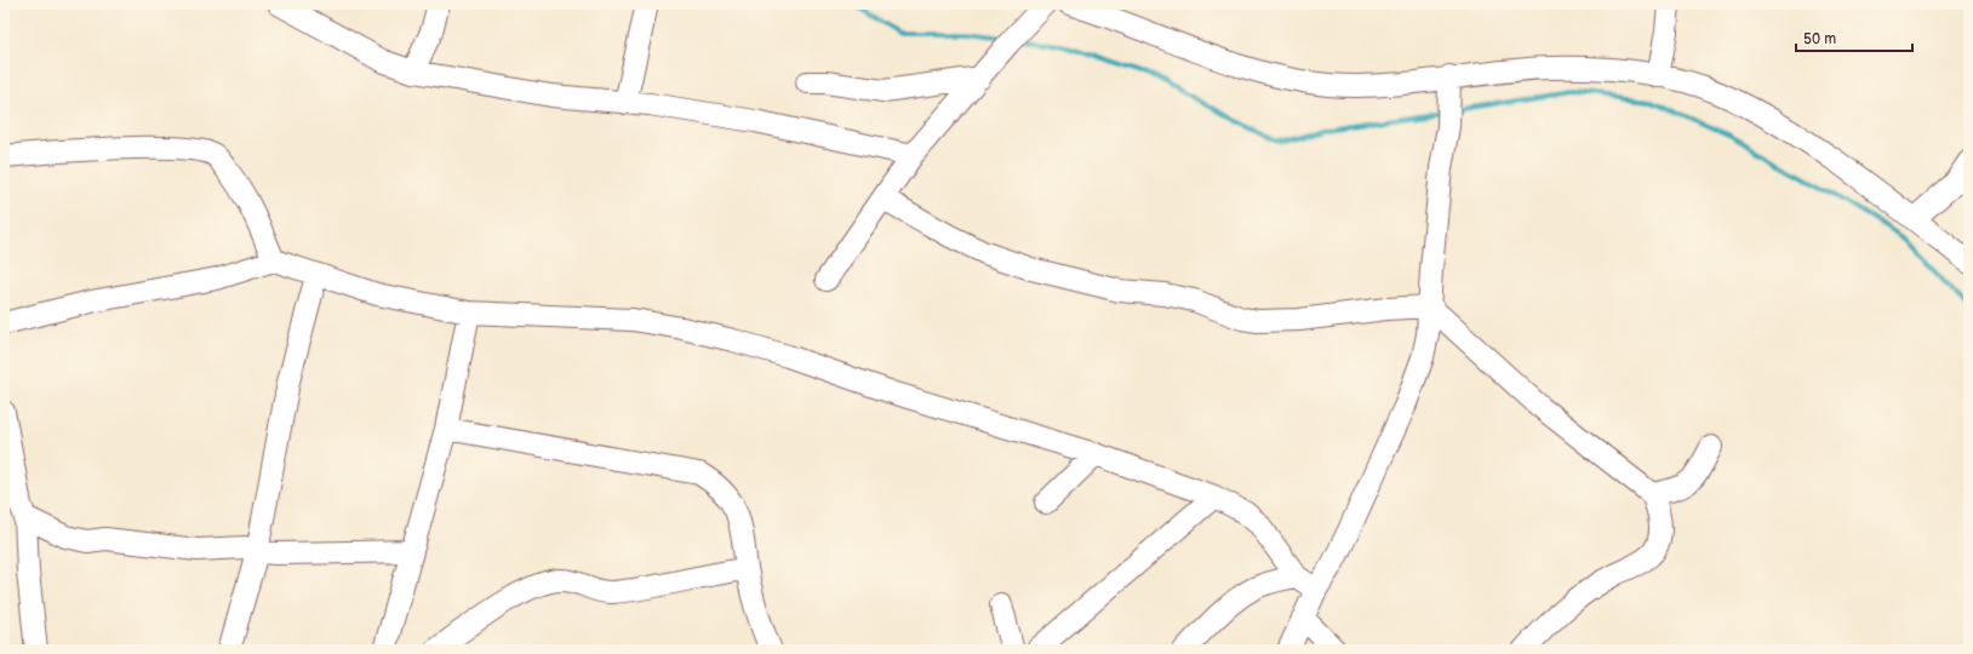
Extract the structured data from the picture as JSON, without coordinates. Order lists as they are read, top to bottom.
{
  "scale_bar": "50 m"
}
